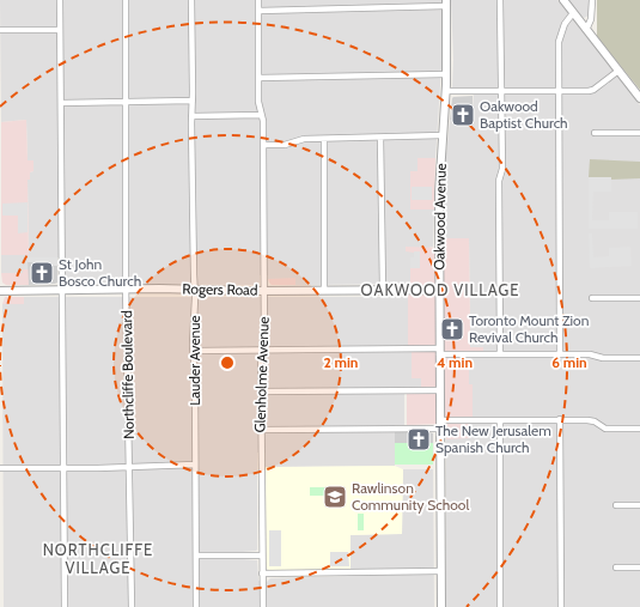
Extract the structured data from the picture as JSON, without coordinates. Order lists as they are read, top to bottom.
{
  "streets": {
    "street": [
      "Oakwood Avenue",
      "Rogers Road",
      "Lauder Avenue",
      "Northcliffe Boulevard",
      "Glenholme Avenue"
    ]
  },
  "crossings": [
    ["Oakwood Avenue", "Rogers Road"],
    ["Rogers Road", "Lauder Avenue"],
    ["Rogers Road", "Northcliffe Boulevard"],
    ["Rogers Road", "Glenholme Avenue"]
  ],
  "districts": ["OAKWOOD VILLAGE", "NORTHCLIFFE VILLAGE"],
  "places": {
    "church": [
      "Oakwood Baptist Church",
      "St John Bosco Church",
      "Toronto Mount Zion Revival Church",
      "The New Jerusalem Spanish Church"
    ],
    "school or university": ["Rawlinson Community School"]
  },
  "rings": ["2 min", "4 min", "6 min"]
}
